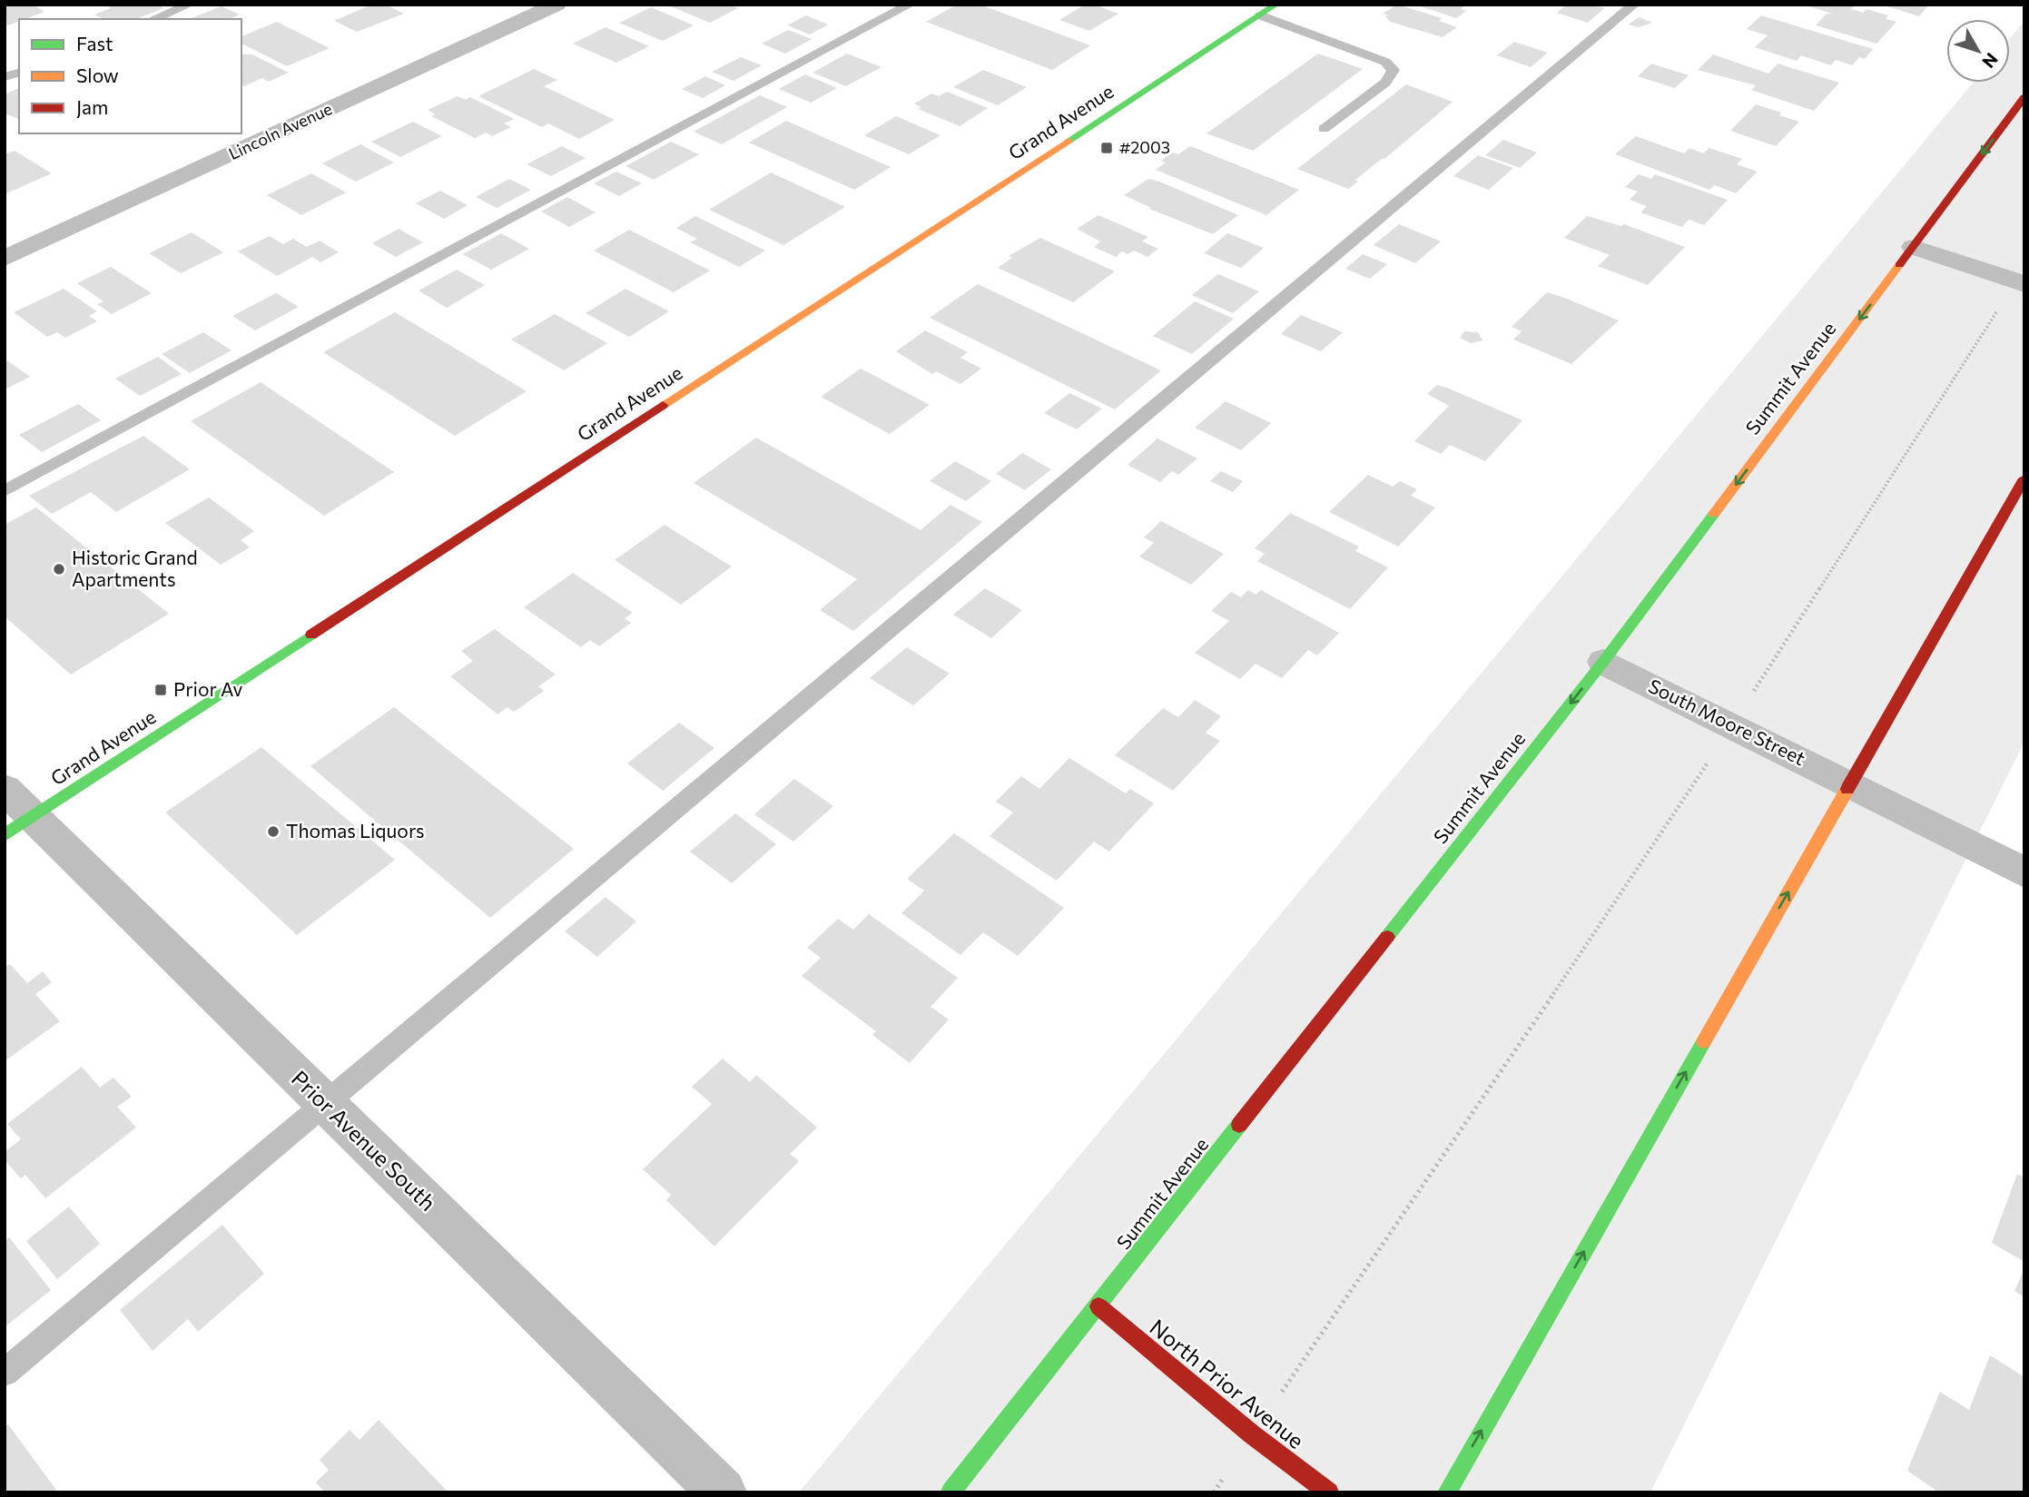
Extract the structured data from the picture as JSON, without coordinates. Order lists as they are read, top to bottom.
{
  "streets": {
    "street": [
      "Grand Avenue",
      "Lincoln Avenue",
      "Summit Avenue",
      "South Moore Street",
      "Prior Avenue South",
      "North Prior Avenue"
    ]
  },
  "crossings": [
    ["Grand Avenue", "Prior Avenue South"],
    ["Summit Avenue", "South Moore Street"],
    ["Summit Avenue", "North Prior Avenue"]
  ],
  "one_way": ["Summit Avenue"],
  "places": {
    "transit": ["#2003", "Prior Av"],
    "other": ["Historic Grand Apartments", "Thomas Liquors"]
  },
  "legend": ["Fast", "Slow", "Jam"],
  "north": "bottom right"
}
